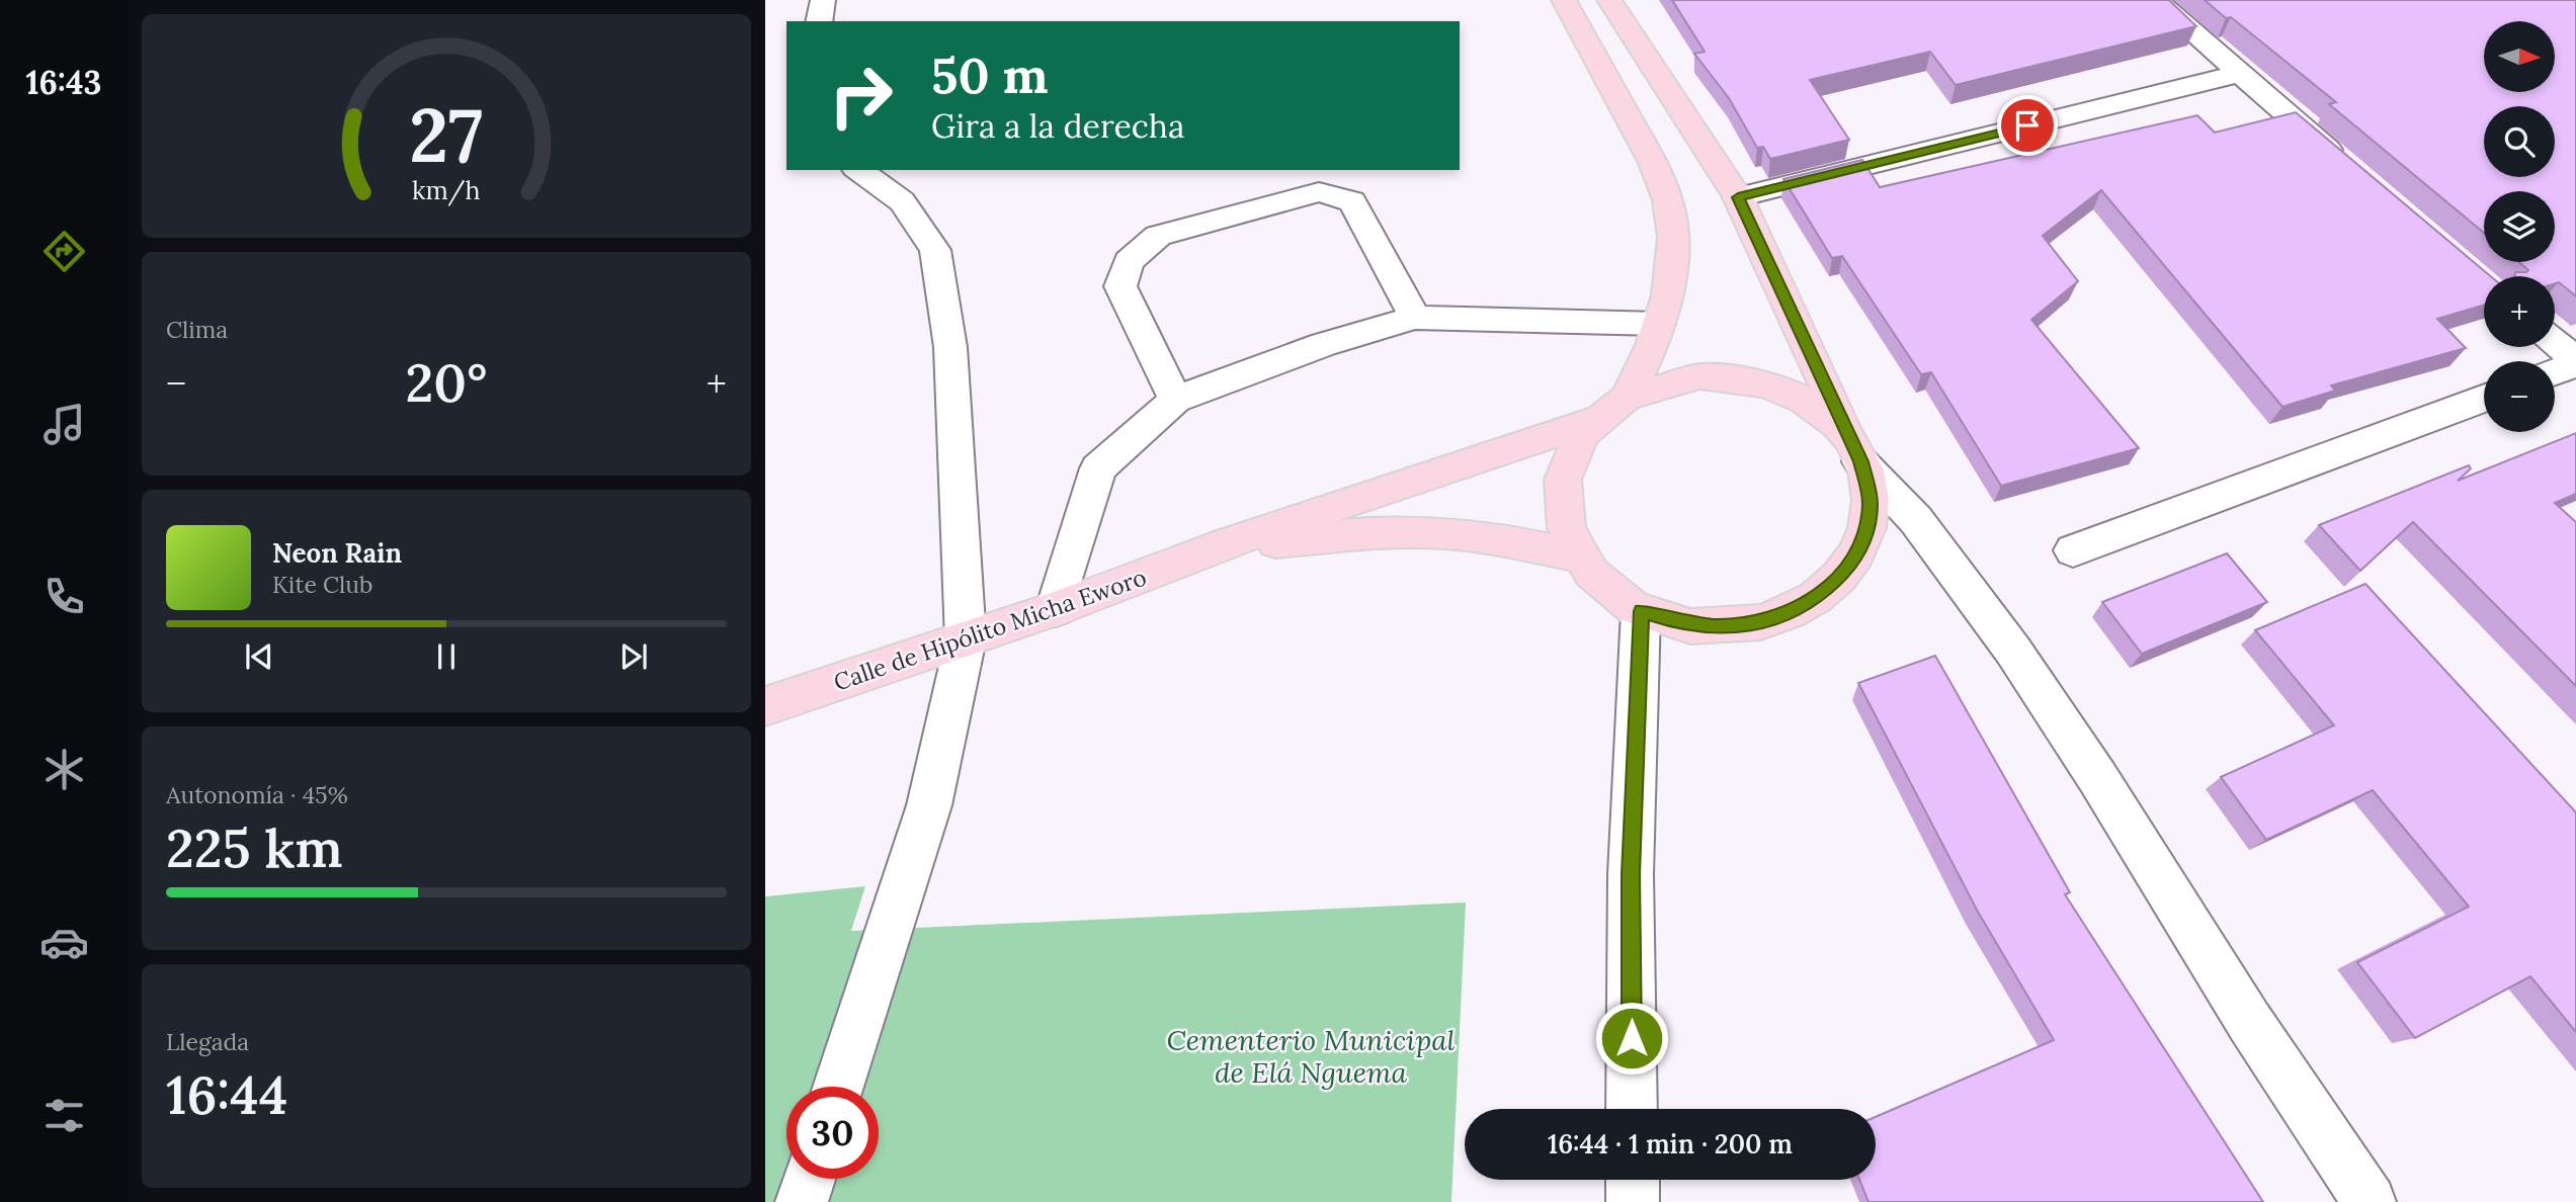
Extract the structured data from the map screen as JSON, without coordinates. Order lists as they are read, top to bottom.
{
  "streets": {
    "main road": ["Calle de Hipólito Micha Eworo"]
  },
  "parks": ["Cementerio Municipal de Elá Nguema"],
  "north": "right",
  "page": {
    "tabs": "16:43",
    "map_buttons": ["+", "−"],
    "turn": ["50 m", "Gira a la derecha"],
    "tile": [
      "Clima",
      ["Autonomía · 45%", "225 km"],
      ["Llegada", "16:44"]
    ],
    "heat": ["−", "20°", "+"],
    "song": ["Neon Rain", "Kite Club"],
    "limit": "30",
    "trip": "16:44 · 1 min · 200 m",
    "gauge": ["27", "km/h"]
  }
}
